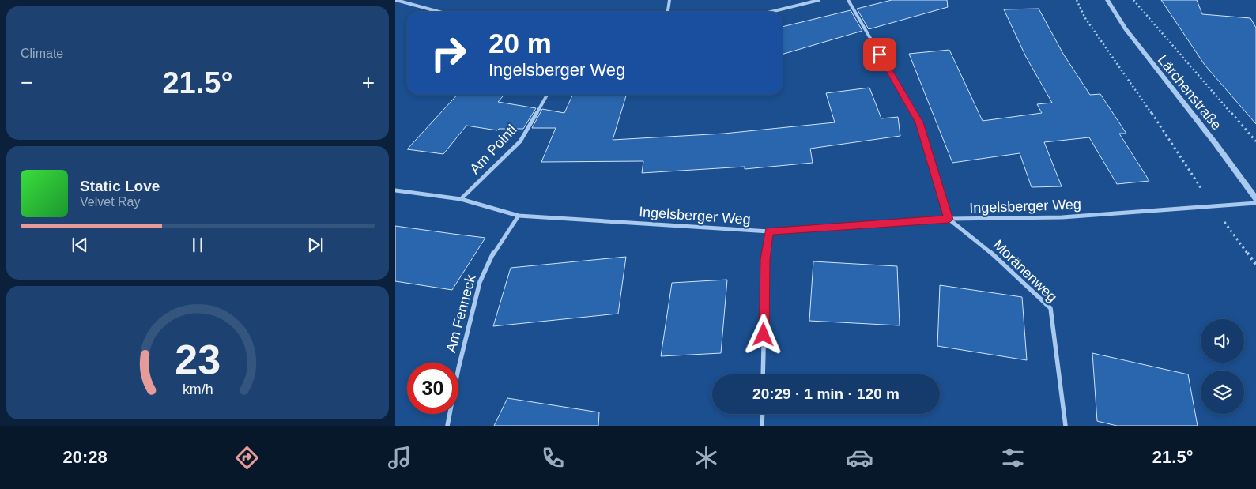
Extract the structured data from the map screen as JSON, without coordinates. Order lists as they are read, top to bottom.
{
  "streets": {
    "street": [
      "Lärchenstraße",
      "Am Pointl",
      "Ingelsberger Weg",
      "Moränenweg",
      "Am Fenneck"
    ]
  },
  "crossings": [
    ["Am Pointl", "Ingelsberger Weg"],
    ["Ingelsberger Weg", "Moränenweg"],
    ["Ingelsberger Weg", "Am Fenneck"]
  ],
  "page": {
    "tile": "Climate",
    "turn": ["20 m", "Ingelsberger Weg"],
    "heat": ["−", "21.5°", "+"],
    "song": ["Static Love", "Velvet Ray"],
    "limit": "30",
    "trip": "20:29 · 1 min · 120 m",
    "tabs": ["20:28", "21.5°"],
    "gauge": ["23", "km/h"]
  }
}
